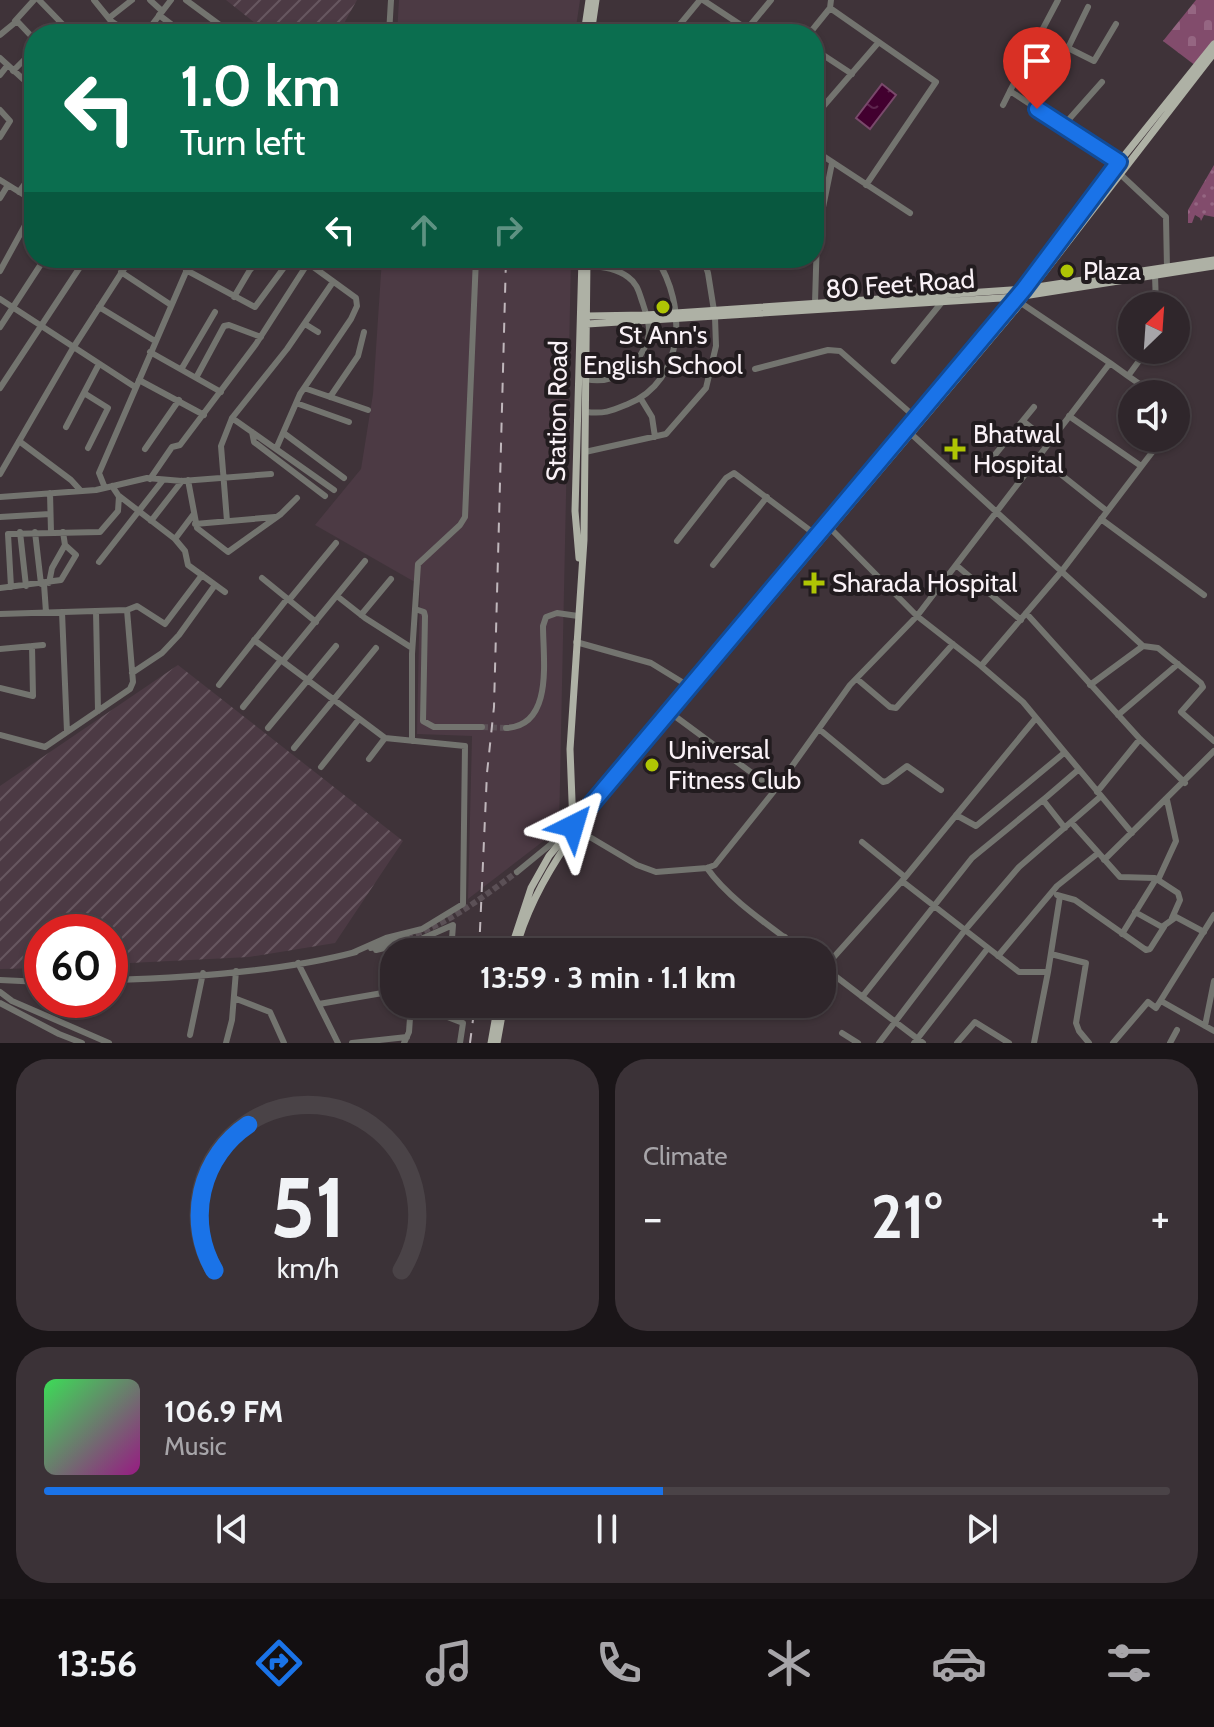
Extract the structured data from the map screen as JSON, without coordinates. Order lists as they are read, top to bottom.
{
  "streets": {
    "main road": ["80 Feet Road", "Station Road"]
  },
  "crossings": [
    ["80 Feet Road", "Station Road"]
  ],
  "places": {
    "other": ["Plaza", "St Ann's English School", "Universal Fitness Club"],
    "health": ["Bhatwal Hospital", "Sharada Hospital"]
  },
  "north": "top right",
  "page": {
    "turn": ["1.0 km", "Turn left"],
    "limit": "60",
    "trip": "13:59 · 3 min · 1.1 km",
    "tile": "Climate",
    "heat": ["−", "21°", "+"],
    "song": ["106.9 FM", "Music"],
    "tabs": "13:56",
    "gauge": ["51", "km/h"]
  }
}
